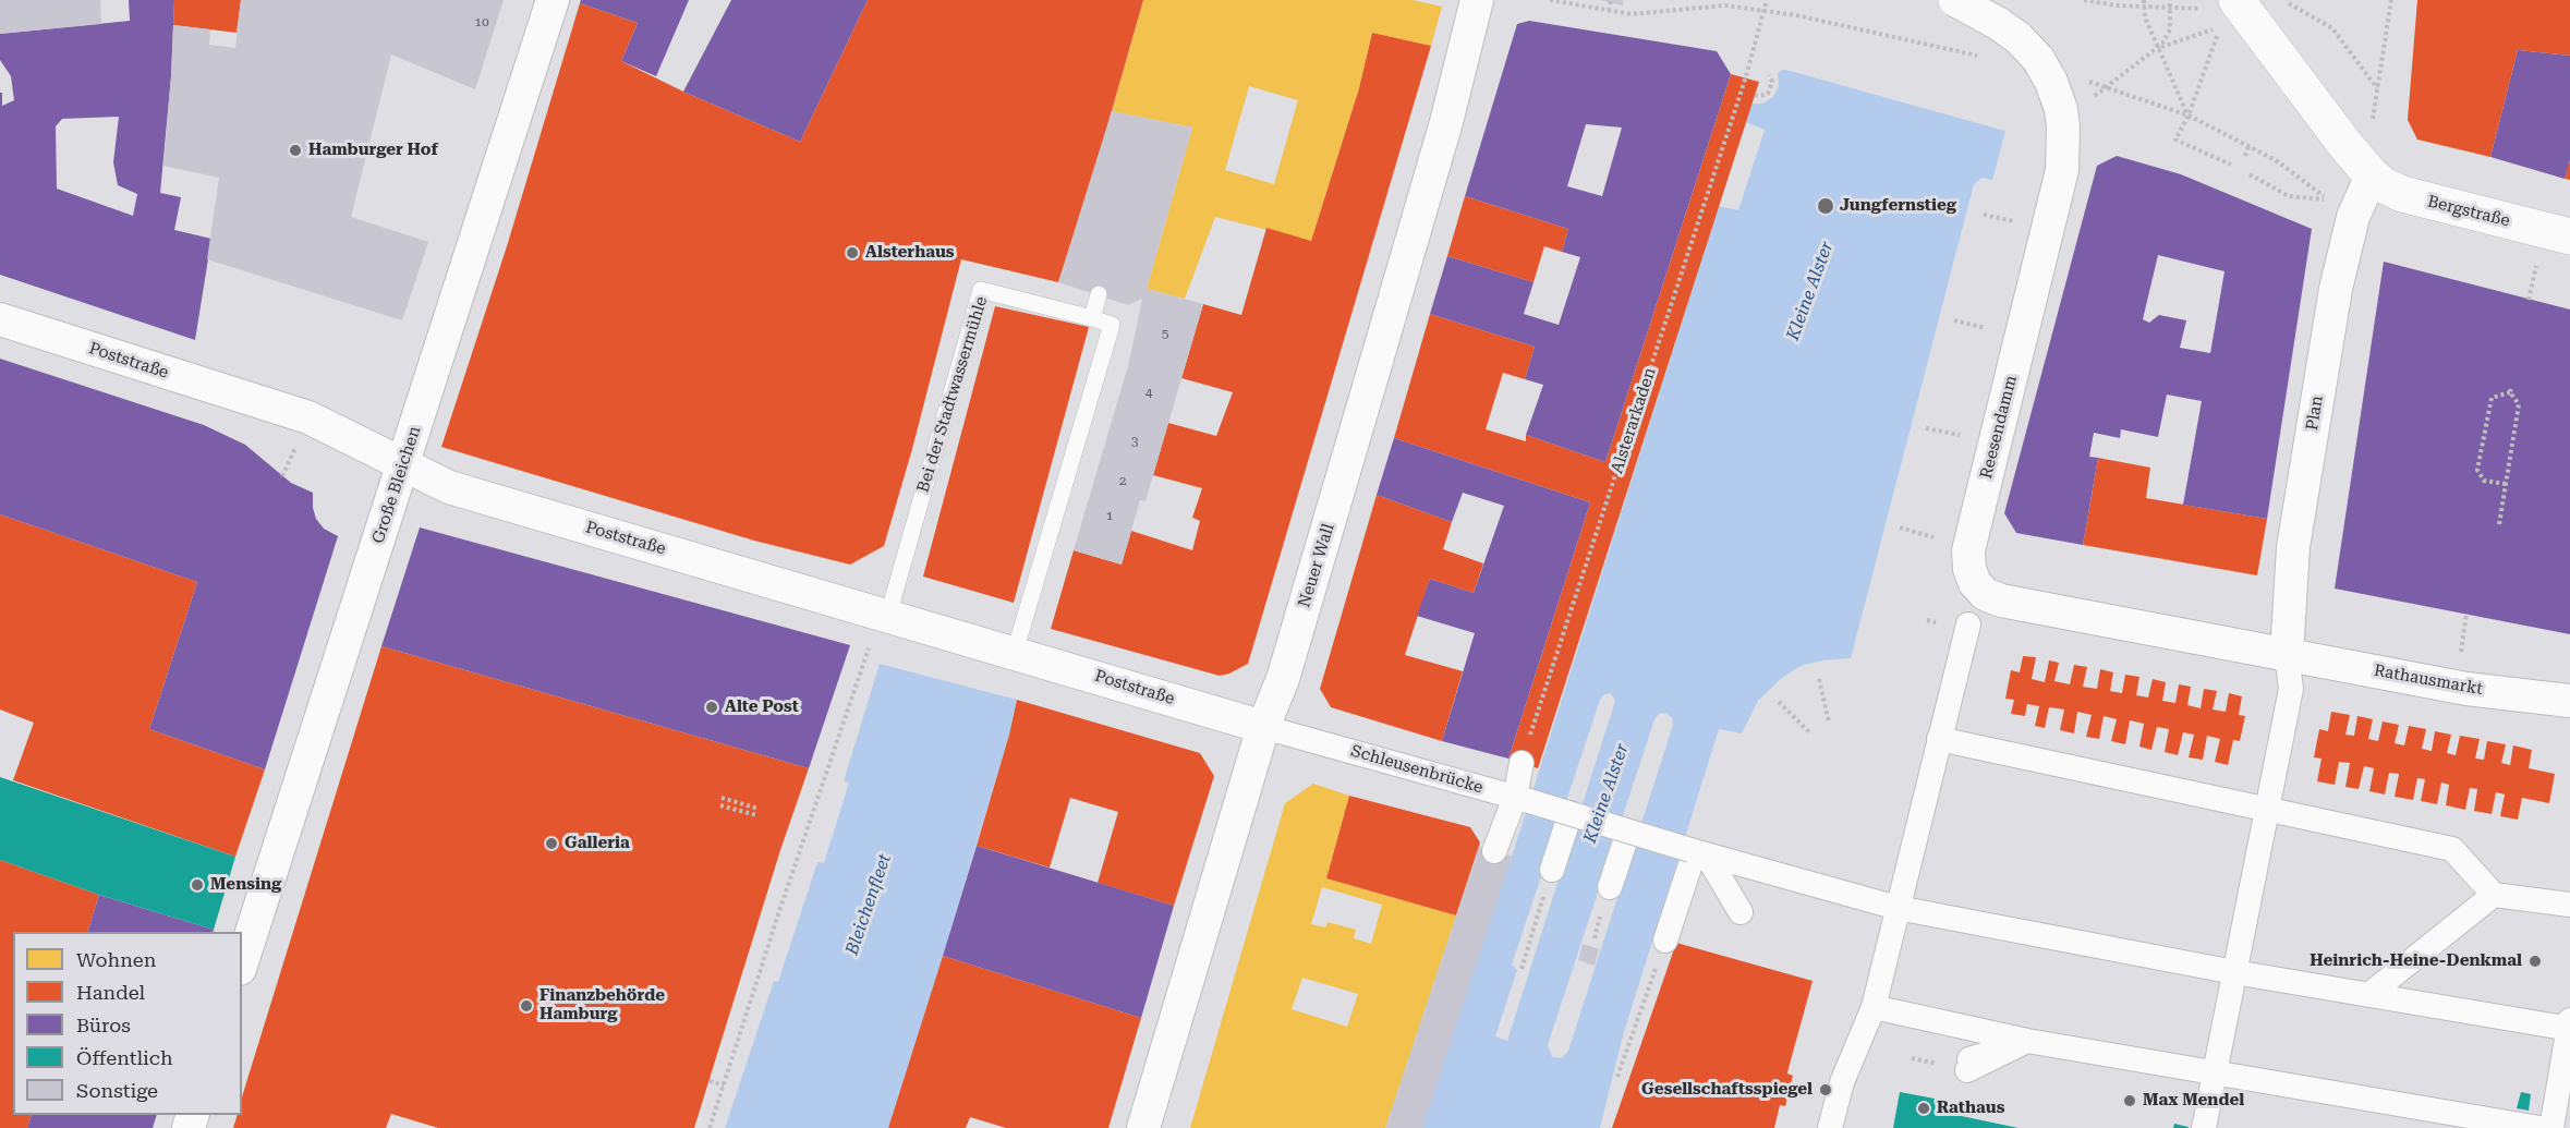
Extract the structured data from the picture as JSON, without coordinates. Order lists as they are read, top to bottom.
{
  "streets": {
    "street": [
      "Bergstraße",
      "Poststraße",
      "Plan",
      "Reesendamm",
      "Große Bleichen",
      "Neuer Wall",
      "Rathausmarkt",
      "Schleusenbrücke"
    ],
    "lane": ["Bei der Stadtwassermühle"],
    "path": ["Alsterarkaden"]
  },
  "crossings": [
    ["Bergstraße", "Plan"],
    ["Poststraße", "Bei der Stadtwassermühle"],
    ["Poststraße", "Große Bleichen"],
    ["Poststraße", "Neuer Wall"],
    ["Poststraße", "Schleusenbrücke"],
    ["Plan", "Reesendamm"],
    ["Plan", "Rathausmarkt"],
    ["Reesendamm", "Rathausmarkt"],
    ["Neuer Wall", "Schleusenbrücke"]
  ],
  "water": ["Kleine Alster", "Bleichenfleet"],
  "places": [
    "Hamburger Hof",
    "Jungfernstieg",
    "Alsterhaus",
    "Alte Post",
    "Galleria",
    "Mensing",
    "Heinrich-Heine-Denkmal",
    "Finanzbehörde Hamburg",
    "Gesellschaftsspiegel",
    "Max Mendel",
    "Rathaus"
  ],
  "house_numbers": [
    "10",
    "5",
    "4",
    "3",
    "2",
    "1"
  ],
  "legend": [
    "Wohnen",
    "Handel",
    "Büros",
    "Öffentlich",
    "Sonstige"
  ]
}
